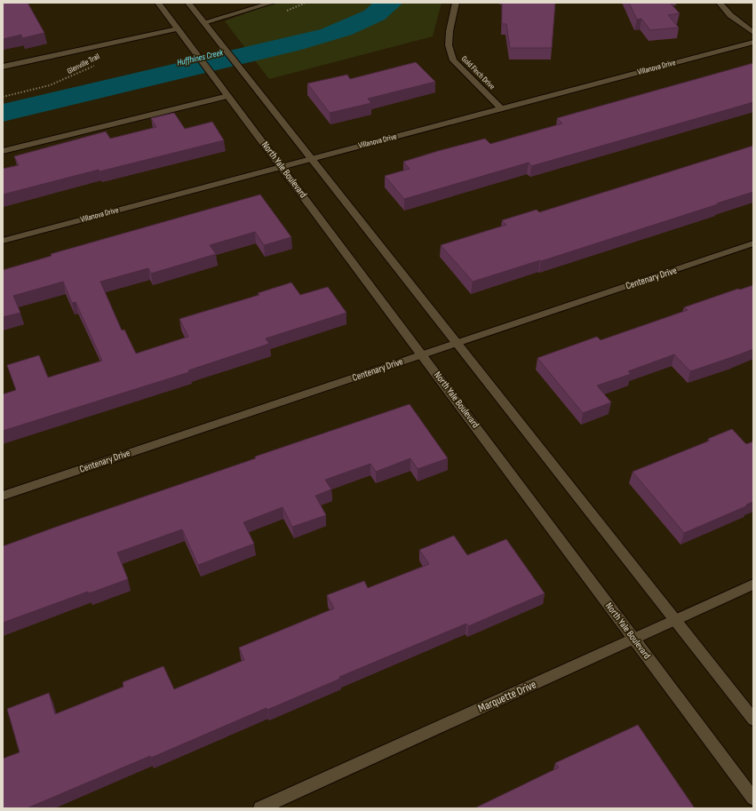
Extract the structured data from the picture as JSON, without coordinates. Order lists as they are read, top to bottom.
{
  "streets": {
    "street": [
      "Villanova Drive",
      "Gold Finch Drive",
      "North Yale Boulevard",
      "Centenary Drive",
      "Marquette Drive"
    ],
    "path": ["Glenville Trail"]
  },
  "crossings": [
    ["Villanova Drive", "Gold Finch Drive"],
    ["Villanova Drive", "North Yale Boulevard"],
    ["North Yale Boulevard", "Centenary Drive"],
    ["North Yale Boulevard", "Marquette Drive"]
  ],
  "water": ["Huffhines Creek"]
}
